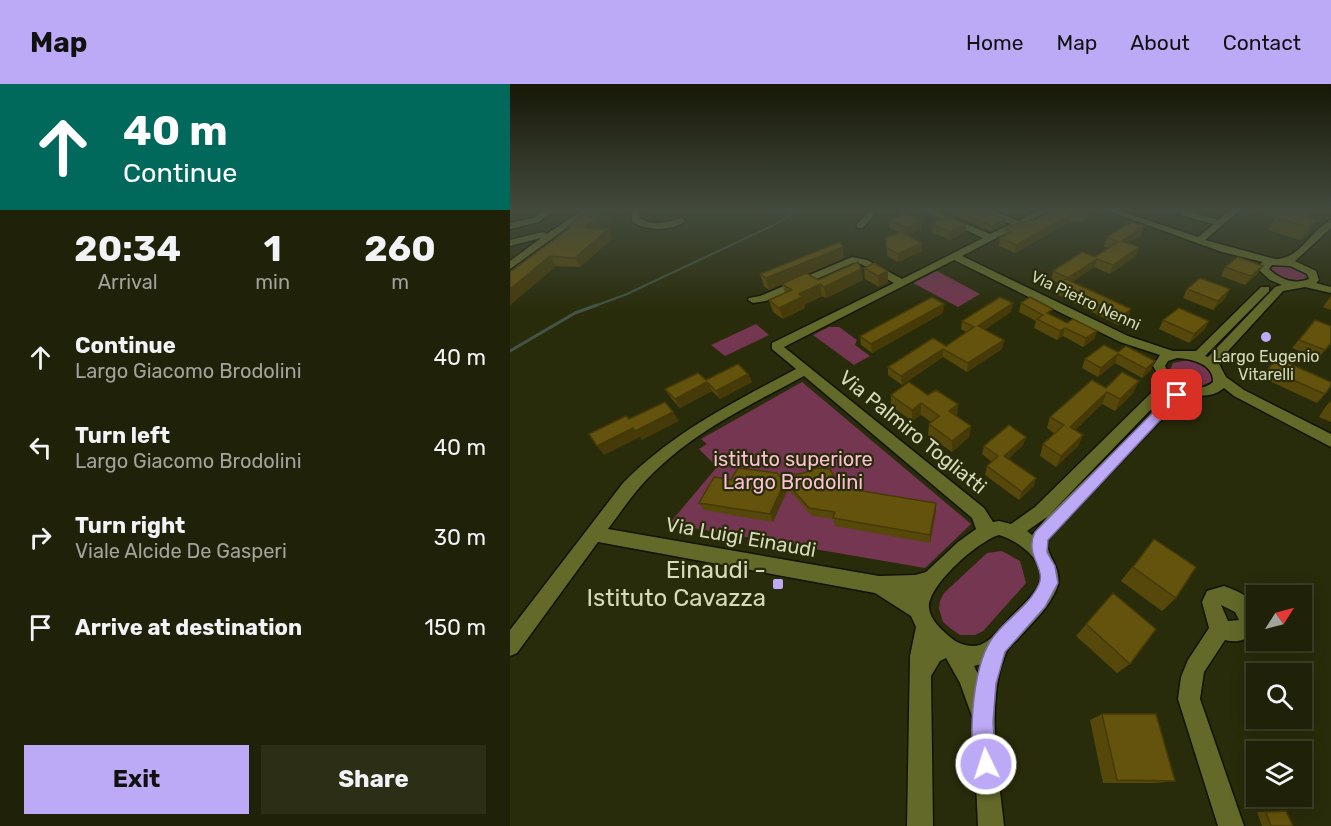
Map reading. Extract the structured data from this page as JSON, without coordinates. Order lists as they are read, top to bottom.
{
  "streets": {
    "street": ["Via Pietro Nenni", "Via Palmiro Togliatti", "Via Luigi Einaudi"]
  },
  "crossings": [
    ["Via Palmiro Togliatti", "Via Luigi Einaudi"]
  ],
  "parks": ["istituto superiore Largo Brodolini"],
  "places": {
    "other": ["Largo Eugenio Vitarelli"],
    "transit": ["Einaudi - Istituto Cavazza"]
  },
  "north": "top right",
  "page": {
    "header": "Map",
    "nav": [
      "Home",
      "Map",
      "About",
      "Contact"
    ],
    "turn": ["40 m", "Continue"],
    "eta": [
      "20:34",
      "Arrival",
      "1",
      "min",
      "260",
      "m"
    ],
    "list": [
      {
        "name": "Continue",
        "note": "Largo Giacomo Brodolini",
        "value": "40 m"
      },
      {
        "name": "Turn left",
        "note": "Largo Giacomo Brodolini",
        "value": "40 m"
      },
      {
        "name": "Turn right",
        "note": "Viale Alcide De Gasperi",
        "value": "30 m"
      },
      {
        "name": "Arrive at destination",
        "value": "150 m"
      }
    ],
    "buttons": ["Exit", "Share"]
  }
}
